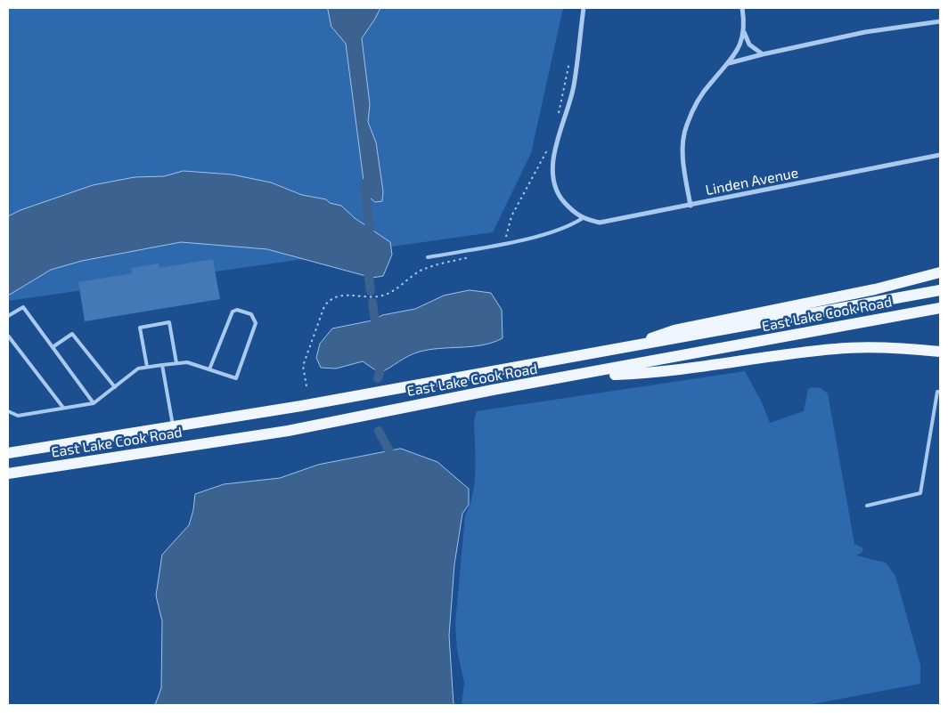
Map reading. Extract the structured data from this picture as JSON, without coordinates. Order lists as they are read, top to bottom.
{
  "streets": {
    "main road": ["East Lake Cook Road"],
    "street": ["Linden Avenue"]
  }
}
